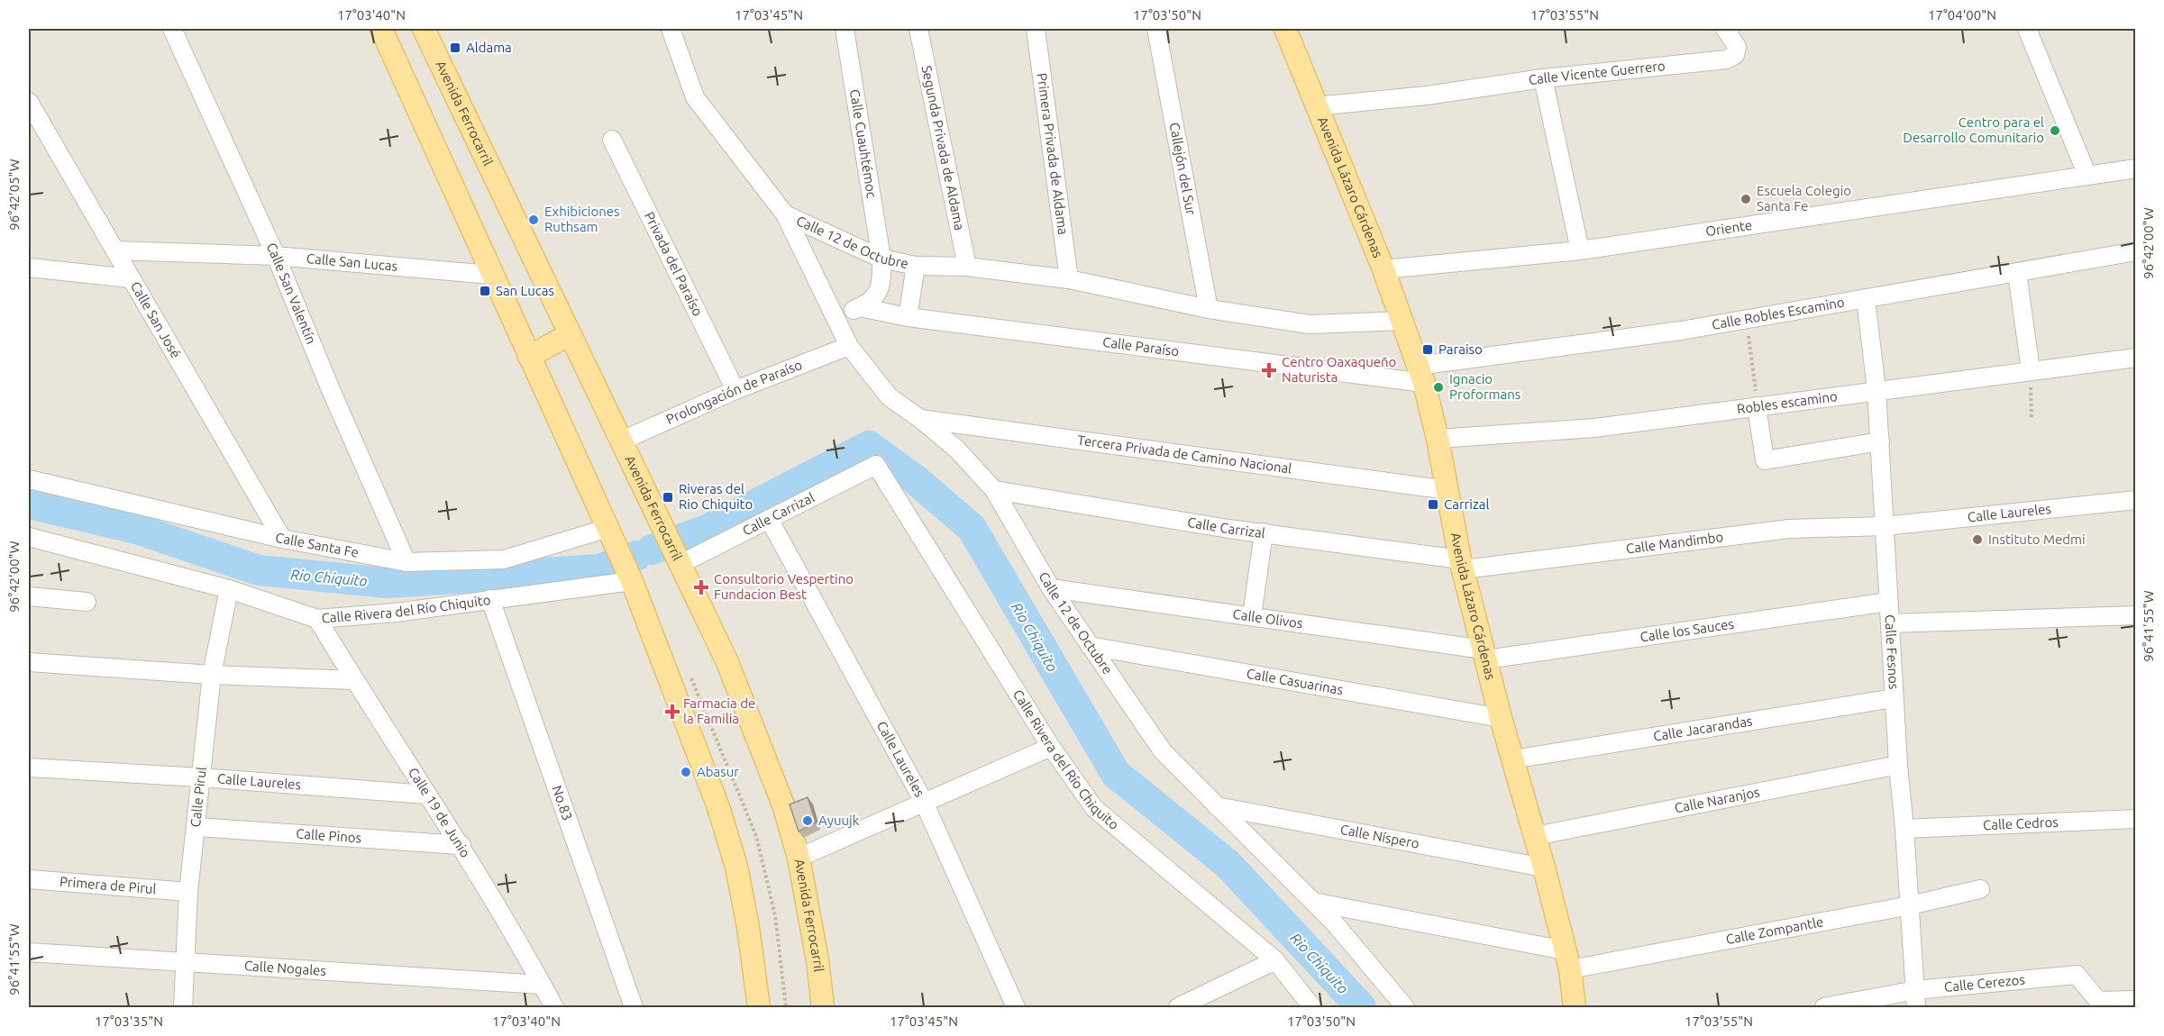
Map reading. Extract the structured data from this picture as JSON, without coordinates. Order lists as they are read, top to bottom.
{
  "streets": {
    "main road": ["Avenida Ferrocarril", "Avenida Lázaro Cárdenas"],
    "street": [
      "Calle Vicente Guerrero",
      "Calle Cuauhtémoc",
      "Segunda Privada de Aldama",
      "Primera Privada de Aldama",
      "Callejón del Sur",
      "Oriente",
      "Calle 12 de Octubre",
      "Calle San Lucas",
      "Privada del Paraíso",
      "Calle San Valentín",
      "Calle Robles Escamino",
      "Calle San José",
      "Calle Paraíso",
      "Prolongación de Paraíso",
      "Robles escamino",
      "Tercera Privada de Camino Nacional",
      "Calle Laureles",
      "Calle Carrizal",
      "Calle Mandimbo",
      "Calle Santa Fe",
      "Calle Rivera del Río Chiquito",
      "Calle Olivos",
      "Calle los Sauces",
      "Calle Fesnos",
      "Calle Casuarinas",
      "Calle Jacarandas",
      "Calle Pirul",
      "Calle Naranjos",
      "No.83",
      "Calle 19 de Junio",
      "Calle Cedros",
      "Calle Pinos",
      "Calle Níspero",
      "Primera de Pirul",
      "Calle Zompantle",
      "Calle Nogales",
      "Calle Cerezos"
    ]
  },
  "crossings": [
    ["Calle Vicente Guerrero", "Avenida Lázaro Cárdenas"],
    ["Avenida Ferrocarril", "Prolongación de Paraíso"],
    ["Avenida Ferrocarril", "Calle Carrizal"],
    ["Calle Cuauhtémoc", "Calle 12 de Octubre"],
    ["Calle Cuauhtémoc", "Calle Paraíso"],
    ["Segunda Privada de Aldama", "Calle 12 de Octubre"],
    ["Primera Privada de Aldama", "Calle 12 de Octubre"],
    ["Callejón del Sur", "Calle 12 de Octubre"],
    ["Avenida Lázaro Cárdenas", "Oriente"],
    ["Avenida Lázaro Cárdenas", "Calle 12 de Octubre"],
    ["Avenida Lázaro Cárdenas", "Calle Robles Escamino"],
    ["Avenida Lázaro Cárdenas", "Calle Paraíso"],
    ["Avenida Lázaro Cárdenas", "Robles escamino"],
    ["Avenida Lázaro Cárdenas", "Tercera Privada de Camino Nacional"],
    ["Avenida Lázaro Cárdenas", "Calle Carrizal"],
    ["Avenida Lázaro Cárdenas", "Calle Mandimbo"],
    ["Avenida Lázaro Cárdenas", "Calle Olivos"],
    ["Avenida Lázaro Cárdenas", "Calle los Sauces"],
    ["Avenida Lázaro Cárdenas", "Calle Casuarinas"],
    ["Avenida Lázaro Cárdenas", "Calle Jacarandas"],
    ["Avenida Lázaro Cárdenas", "Calle Naranjos"],
    ["Avenida Lázaro Cárdenas", "Calle Níspero"],
    ["Avenida Lázaro Cárdenas", "Calle Zompantle"],
    ["Calle 12 de Octubre", "Prolongación de Paraíso"],
    ["Calle 12 de Octubre", "Tercera Privada de Camino Nacional"],
    ["Calle 12 de Octubre", "Calle Carrizal"],
    ["Calle 12 de Octubre", "Calle Olivos"],
    ["Calle 12 de Octubre", "Calle Casuarinas"],
    ["Calle 12 de Octubre", "Calle Níspero"],
    ["Calle San Lucas", "Calle San Valentín"],
    ["Calle San Lucas", "Calle San José"],
    ["Privada del Paraíso", "Prolongación de Paraíso"],
    ["Calle San Valentín", "Calle Santa Fe"],
    ["Calle Robles Escamino", "Calle Paraíso"],
    ["Calle Robles Escamino", "Calle Fesnos"],
    ["Calle San José", "Calle Santa Fe"],
    ["Robles escamino", "Calle Fesnos"],
    ["Calle Laureles", "Calle Carrizal"],
    ["Calle Laureles", "Calle Mandimbo"],
    ["Calle Laureles", "Calle Fesnos"],
    ["Calle Laureles", "Calle Pirul"],
    ["Calle Laureles", "Calle 19 de Junio"],
    ["Calle Carrizal", "Calle Mandimbo"],
    ["Calle Carrizal", "Calle Rivera del Río Chiquito"],
    ["Calle Mandimbo", "Calle Fesnos"],
    ["Calle Rivera del Río Chiquito", "Calle Pirul"],
    ["Calle Rivera del Río Chiquito", "No.83"],
    ["Calle Rivera del Río Chiquito", "Calle 19 de Junio"],
    ["Calle Olivos", "Calle los Sauces"],
    ["Calle los Sauces", "Calle Fesnos"],
    ["Calle Fesnos", "Calle Jacarandas"],
    ["Calle Fesnos", "Calle Naranjos"],
    ["Calle Fesnos", "Calle Cedros"],
    ["Calle Fesnos", "Calle Zompantle"],
    ["Calle Fesnos", "Calle Cerezos"],
    ["Calle Pirul", "Calle Pinos"],
    ["Calle Pirul", "Primera de Pirul"],
    ["Calle Pirul", "Calle Nogales"],
    ["Calle 19 de Junio", "Calle Pinos"],
    ["Calle 19 de Junio", "Calle Nogales"]
  ],
  "water": ["Rio Chiquito"],
  "places": {
    "transit": [
      "Aldama",
      "San Lucas",
      "Paraiso",
      "Riveras del Rio Chiquito",
      "Carrizal"
    ],
    "other": [
      "Centro para el Desarrollo Comunitario",
      "Escuela Colegio Santa Fe",
      "Exhibiciones Ruthsam",
      "Ignacio Proformans",
      "Instituto Medmi",
      "Abasur",
      "Ayuujk"
    ],
    "health": ["Centro Oaxaqueño Naturista", "Consultorio Vespertino Fundacion Best", "Farmacia de la Familia"]
  },
  "coordinates": [
    "17°03'40\"N",
    "17°03'45\"N",
    "17°03'50\"N",
    "17°03'55\"N",
    "17°04'00\"N",
    "96°42'05\"W",
    "96°42'00\"W",
    "96°41'55\"W",
    "17°03'35\"N"
  ]
}
